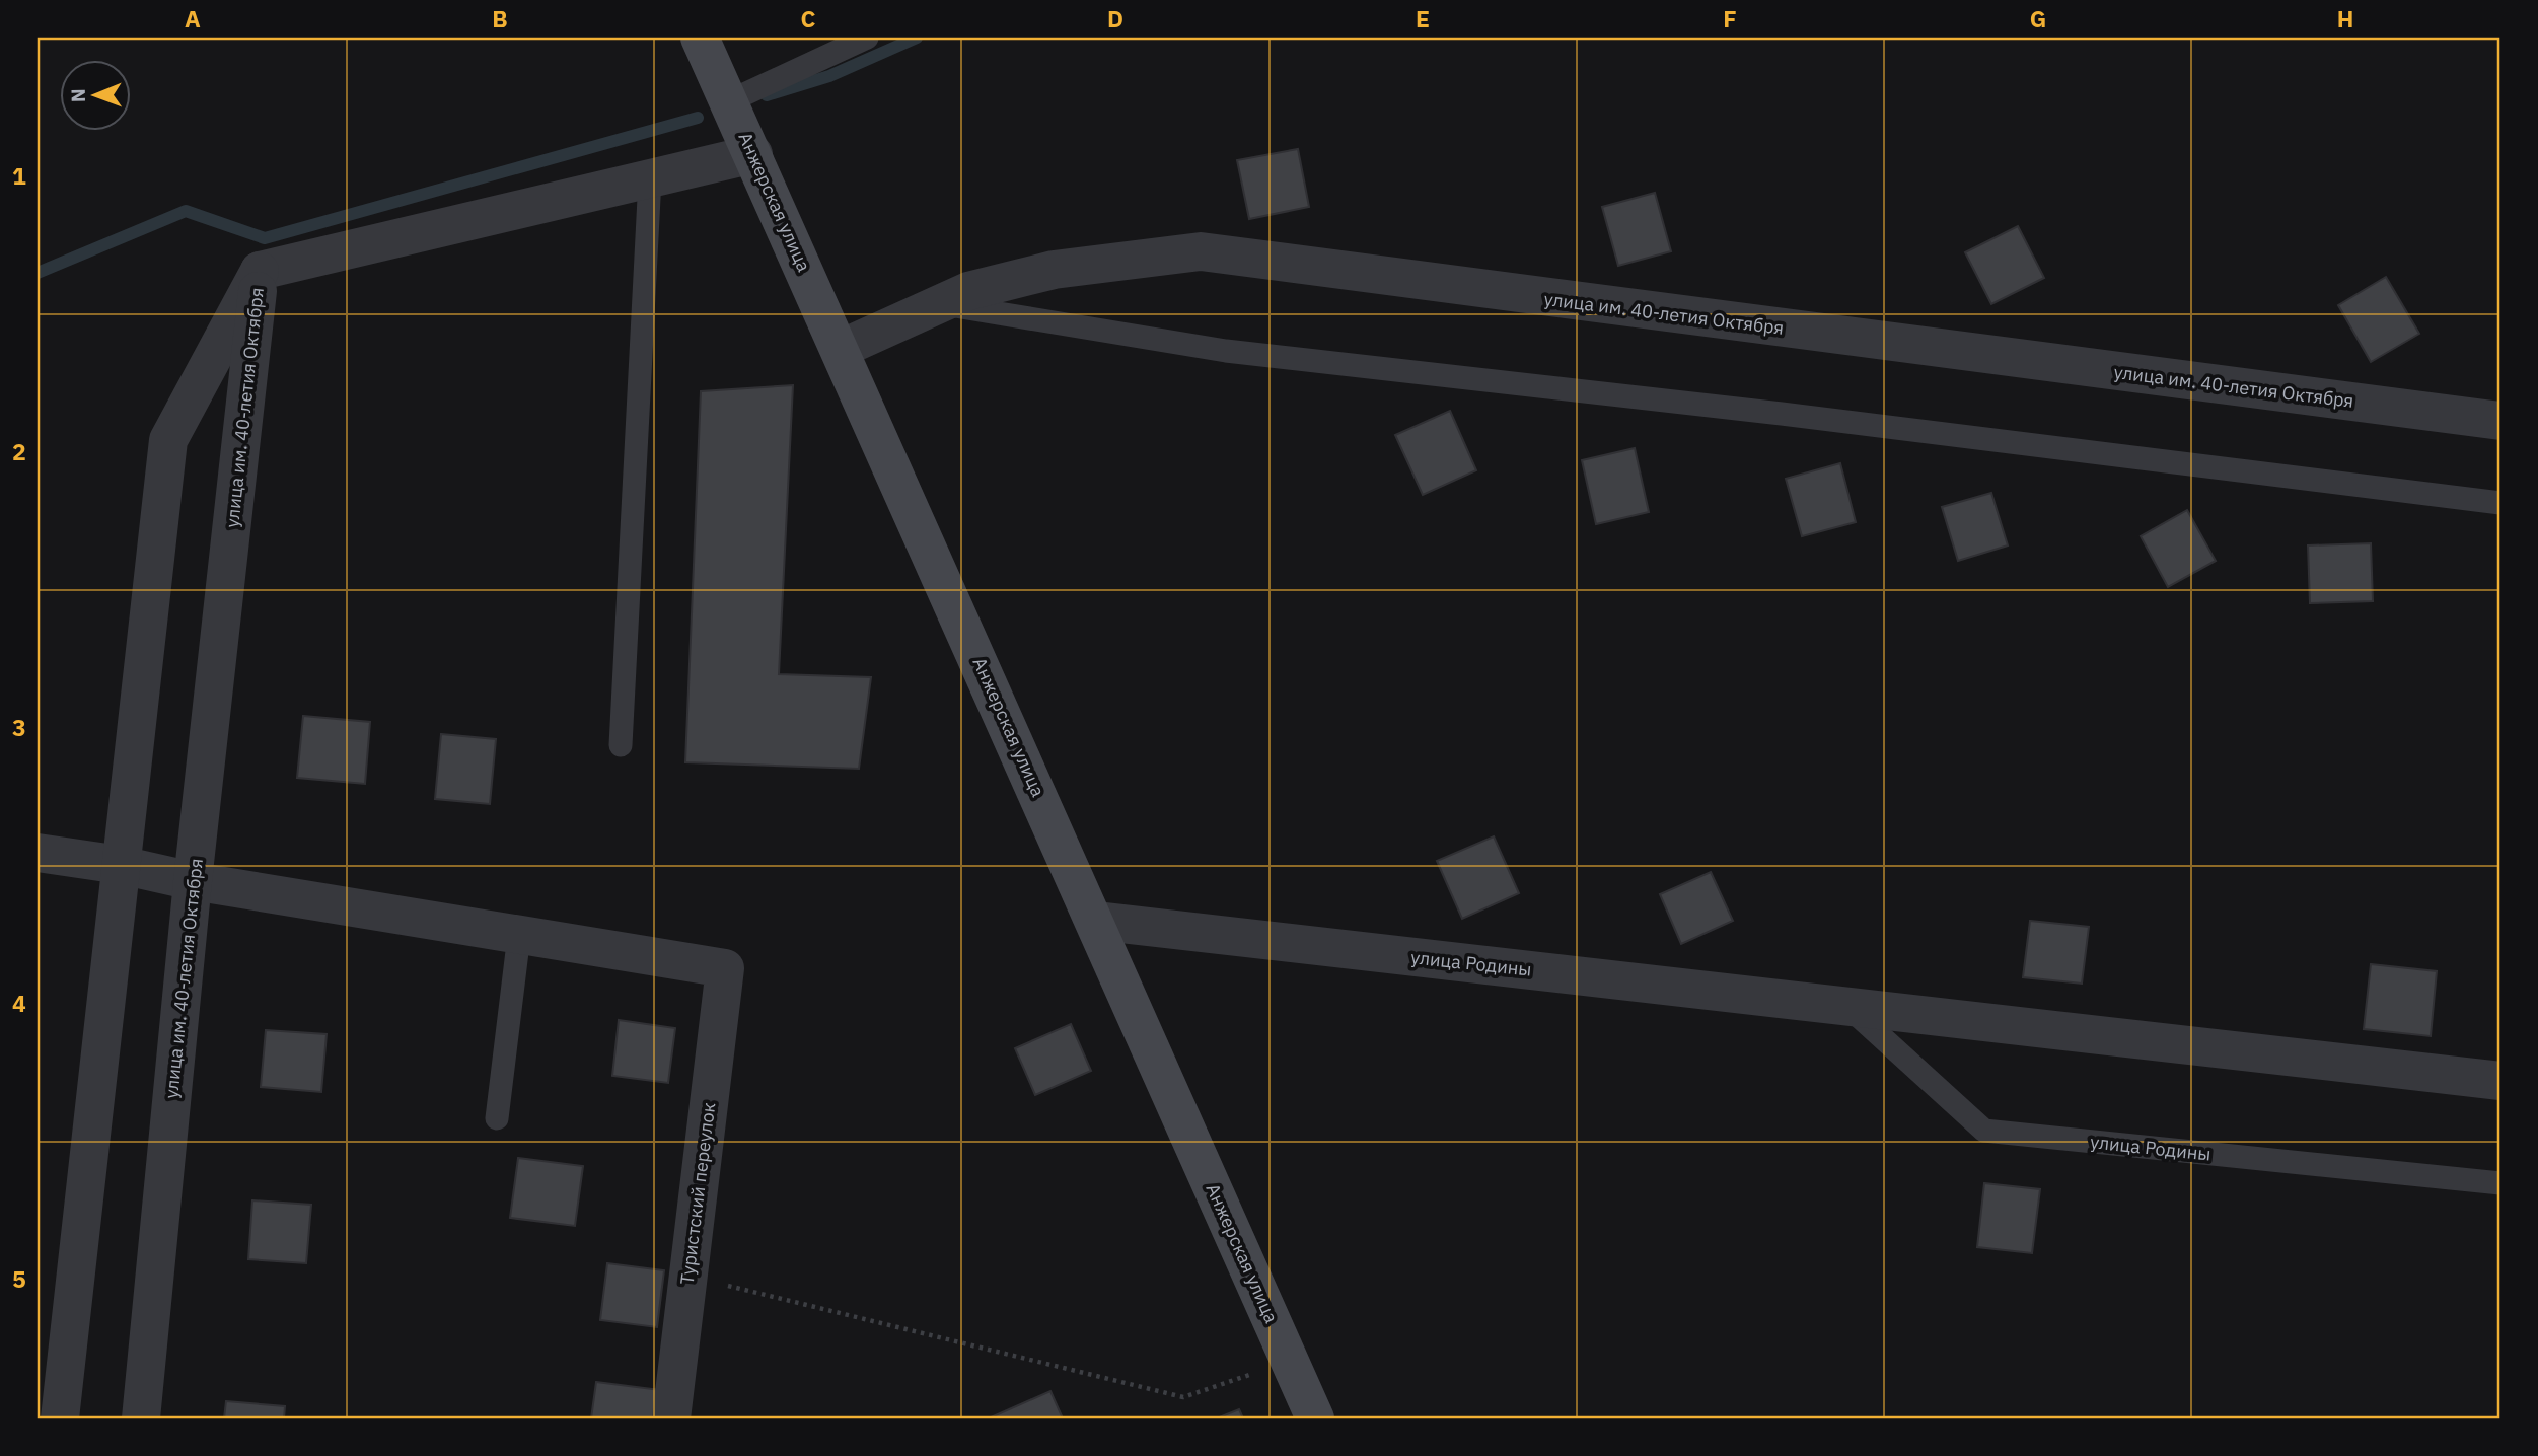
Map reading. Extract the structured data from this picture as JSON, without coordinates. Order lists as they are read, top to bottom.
{
  "streets": {
    "street": [
      "Анжерская улица",
      "улица им. 40-летия Октября",
      "улица Родины",
      "Туристский переулок"
    ]
  },
  "crossings": [
    ["Анжерская улица", "улица им. 40-летия Октября"],
    ["Анжерская улица", "улица Родины"]
  ],
  "north": "left",
  "grid": {
    "columns": [
      "A",
      "B",
      "C",
      "D",
      "E",
      "F",
      "G",
      "H"
    ],
    "rows": [
      "1",
      "2",
      "3",
      "4",
      "5"
    ]
  }
}
